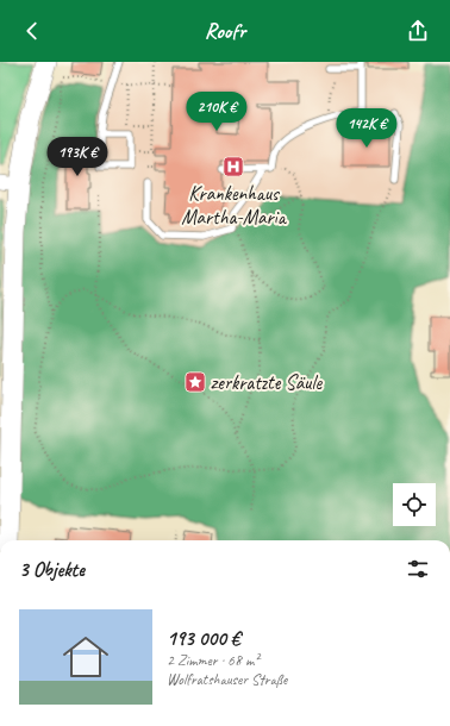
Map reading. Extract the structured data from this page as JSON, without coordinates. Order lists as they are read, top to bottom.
{
  "places": {
    "hospital": ["Krankenhaus Martha-Maria"],
    "place": ["zerkratzte Säule"]
  },
  "page": {
    "header": "Roofr",
    "price": ["210K €", "142K €", "193K €"],
    "heading": "3 Objekte",
    "list": [
      {
        "name": "193 000 €",
        "note": "2 Zimmer · 68 m² · Wolfratshauser Straße"
      }
    ]
  }
}
